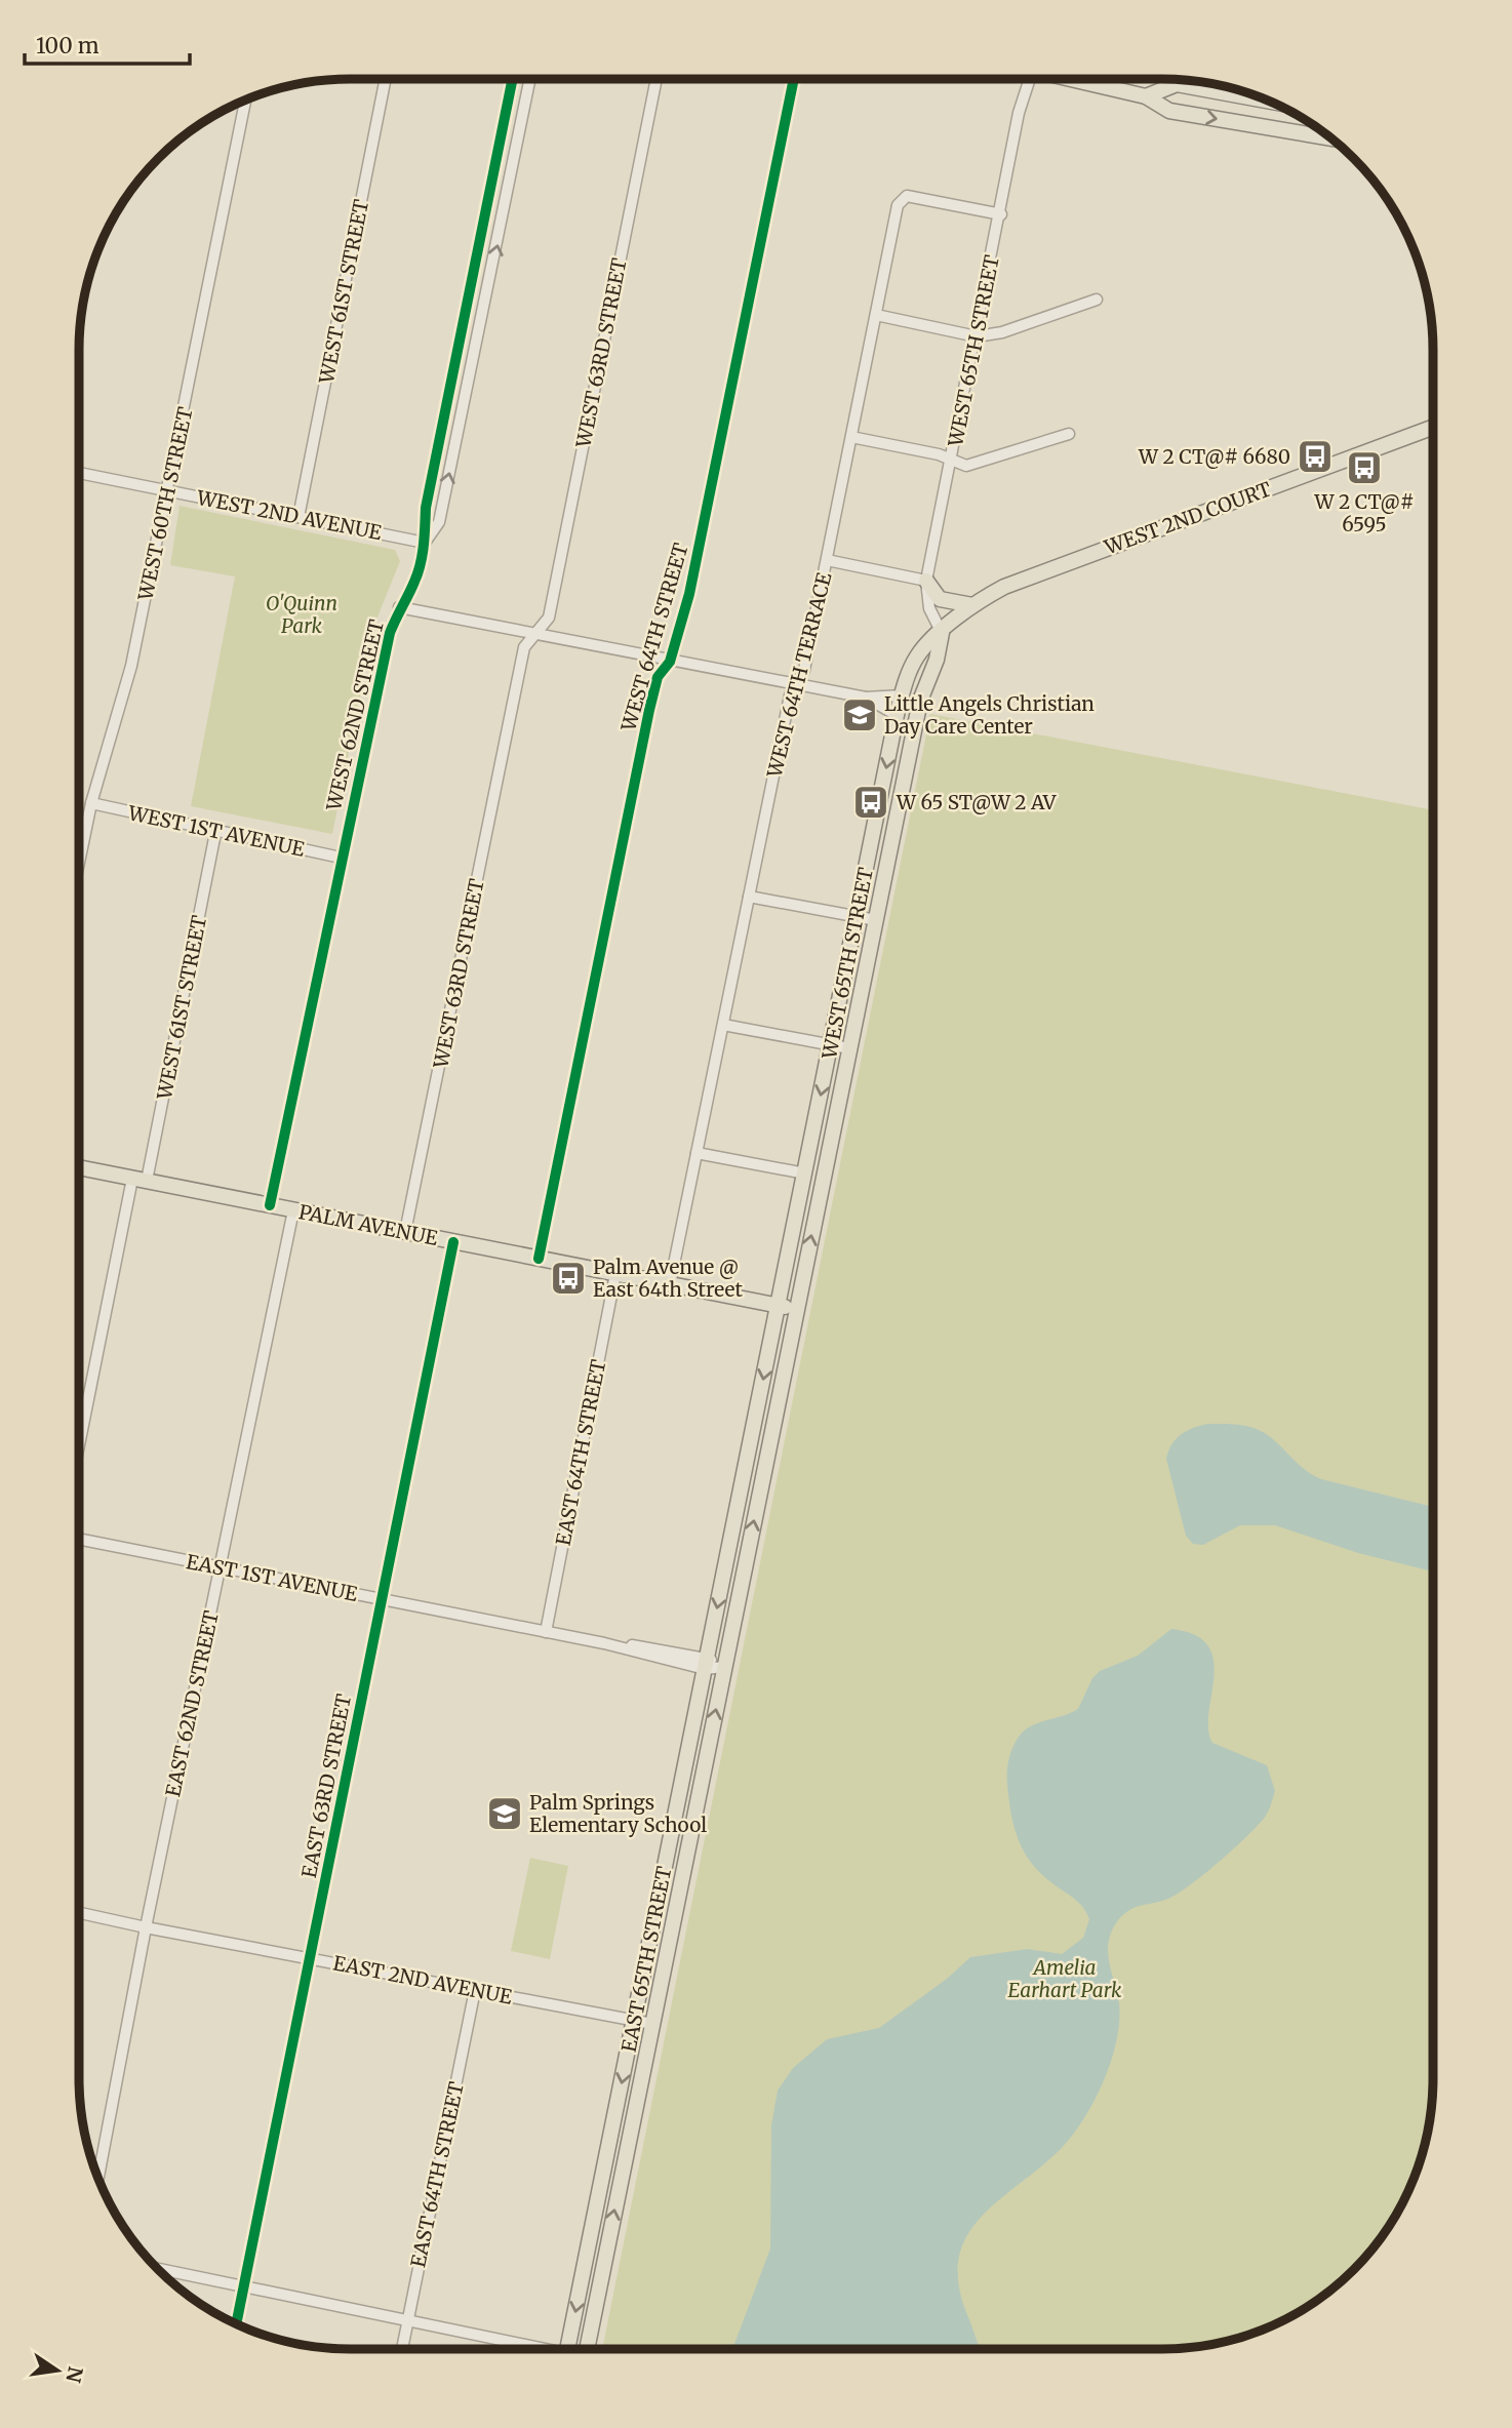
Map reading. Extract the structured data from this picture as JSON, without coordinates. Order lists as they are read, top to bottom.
{
  "streets": {
    "main road": [
      "WEST 65TH STREET",
      "WEST 2ND COURT",
      "PALM AVENUE",
      "EAST 65TH STREET"
    ],
    "street": [
      "WEST 61ST STREET",
      "WEST 63RD STREET",
      "WEST 60TH STREET",
      "WEST 2ND AVENUE",
      "WEST 64TH STREET",
      "WEST 64TH TERRACE",
      "WEST 62ND STREET",
      "WEST 1ST AVENUE",
      "EAST 64TH STREET",
      "EAST 1ST AVENUE",
      "EAST 62ND STREET",
      "EAST 63RD STREET",
      "EAST 2ND AVENUE"
    ]
  },
  "crossings": [
    ["WEST 61ST STREET", "WEST 2ND AVENUE"],
    ["WEST 61ST STREET", "WEST 1ST AVENUE"],
    ["WEST 61ST STREET", "PALM AVENUE"],
    ["WEST 65TH STREET", "WEST 2ND COURT"],
    ["WEST 65TH STREET", "WEST 64TH TERRACE"],
    ["WEST 65TH STREET", "PALM AVENUE"],
    ["WEST 65TH STREET", "EAST 65TH STREET"],
    ["WEST 63RD STREET", "PALM AVENUE"],
    ["WEST 60TH STREET", "WEST 2ND AVENUE"],
    ["WEST 60TH STREET", "WEST 1ST AVENUE"],
    ["WEST 2ND AVENUE", "WEST 62ND STREET"],
    ["WEST 64TH STREET", "PALM AVENUE"],
    ["WEST 64TH TERRACE", "PALM AVENUE"],
    ["WEST 62ND STREET", "WEST 1ST AVENUE"],
    ["WEST 62ND STREET", "PALM AVENUE"],
    ["PALM AVENUE", "EAST 64TH STREET"],
    ["PALM AVENUE", "EAST 62ND STREET"],
    ["PALM AVENUE", "EAST 63RD STREET"],
    ["PALM AVENUE", "EAST 65TH STREET"],
    ["EAST 64TH STREET", "EAST 1ST AVENUE"],
    ["EAST 64TH STREET", "EAST 2ND AVENUE"],
    ["EAST 1ST AVENUE", "EAST 62ND STREET"],
    ["EAST 1ST AVENUE", "EAST 63RD STREET"],
    ["EAST 1ST AVENUE", "EAST 65TH STREET"],
    ["EAST 62ND STREET", "EAST 2ND AVENUE"],
    ["EAST 63RD STREET", "EAST 2ND AVENUE"],
    ["EAST 65TH STREET", "EAST 2ND AVENUE"]
  ],
  "parks": ["O'Quinn Park", "Amelia Earhart Park"],
  "places": {
    "bus stop": [
      "W 2 CT@# 6680",
      "W 2 CT@# 6595",
      "W 65 ST@W 2 AV",
      "Palm Avenue @ East 64th Street"
    ],
    "school or university": ["Little Angels Christian Day Care Center", "Palm Springs Elementary School"]
  },
  "scale_bar": "100 m",
  "north": "right"
}
